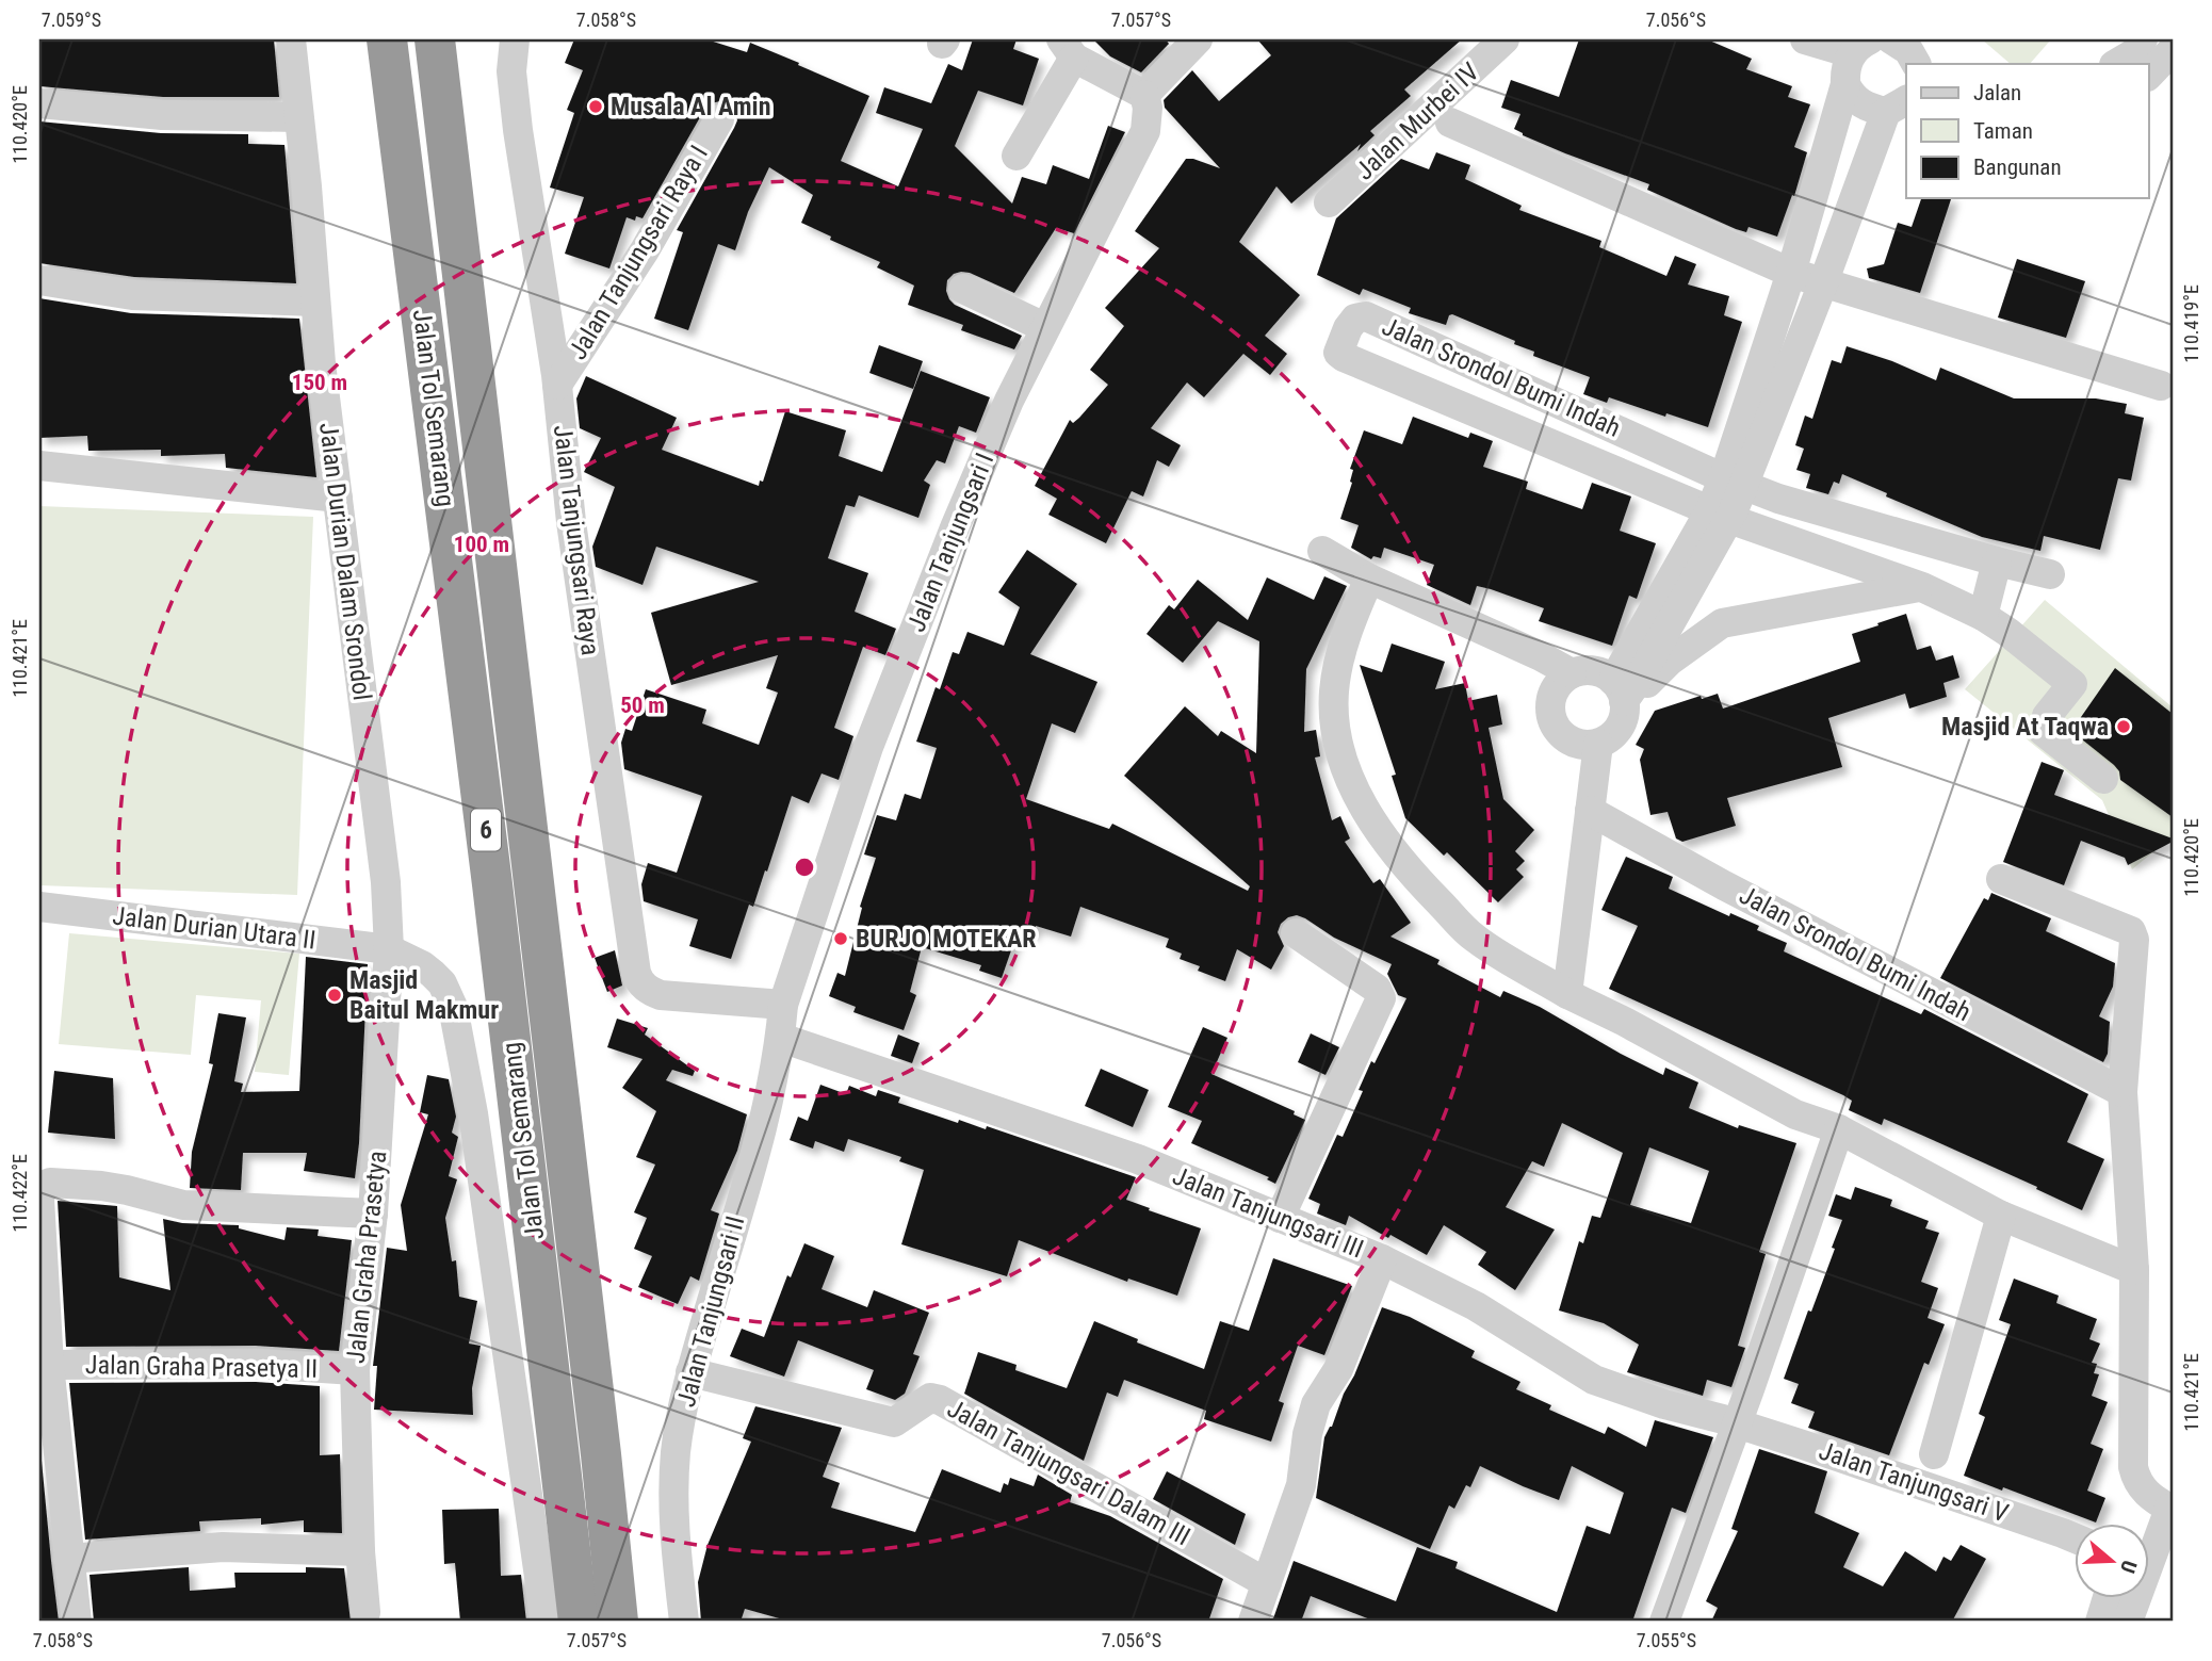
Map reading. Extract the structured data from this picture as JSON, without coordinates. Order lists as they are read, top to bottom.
{
  "streets": {
    "highway": ["Jalan Tol Semarang", "6"],
    "street": [
      "Jalan Murbei IV",
      "Jalan Tanjungsari Raya I",
      "Jalan Srondol Bumi Indah",
      "Jalan Tanjungsari Raya",
      "Jalan Tanjungsari I",
      "Jalan Durian Dalam Srondol",
      "Jalan Durian Utara II",
      "Jalan Tanjungsari III",
      "Jalan Graha Prasetya",
      "Jalan Tanjungsari II",
      "Jalan Graha Prasetya II",
      "Jalan Tanjungsari Dalam III",
      "Jalan Tanjungsari V"
    ]
  },
  "crossings": [
    ["Jalan Tanjungsari Raya I", "Jalan Tanjungsari Raya"],
    ["Jalan Tanjungsari Raya", "Jalan Tanjungsari I"],
    ["Jalan Tanjungsari Raya", "Jalan Tanjungsari II"],
    ["Jalan Tanjungsari I", "Jalan Tanjungsari II"],
    ["Jalan Durian Dalam Srondol", "Jalan Durian Utara II"],
    ["Jalan Durian Dalam Srondol", "Jalan Graha Prasetya"],
    ["Jalan Durian Utara II", "Jalan Graha Prasetya"],
    ["Jalan Tanjungsari III", "Jalan Tanjungsari II"],
    ["Jalan Tanjungsari III", "Jalan Tanjungsari V"],
    ["Jalan Graha Prasetya", "Jalan Graha Prasetya II"],
    ["Jalan Tanjungsari II", "Jalan Tanjungsari Dalam III"]
  ],
  "places": [
    "Musala Al Amin",
    "Masjid At Taqwa",
    "BURJO MOTEKAR",
    "Masjid Baitul Makmur"
  ],
  "legend": ["Jalan", "Taman", "Bangunan"],
  "north": "right",
  "coordinates": [
    "7.059°S",
    "7.058°S",
    "7.057°S",
    "7.056°S",
    "110.420°E",
    "110.419°E",
    "110.421°E",
    "110.422°E",
    "7.055°S"
  ],
  "rings": ["150 m", "100 m", "50 m"]
}
